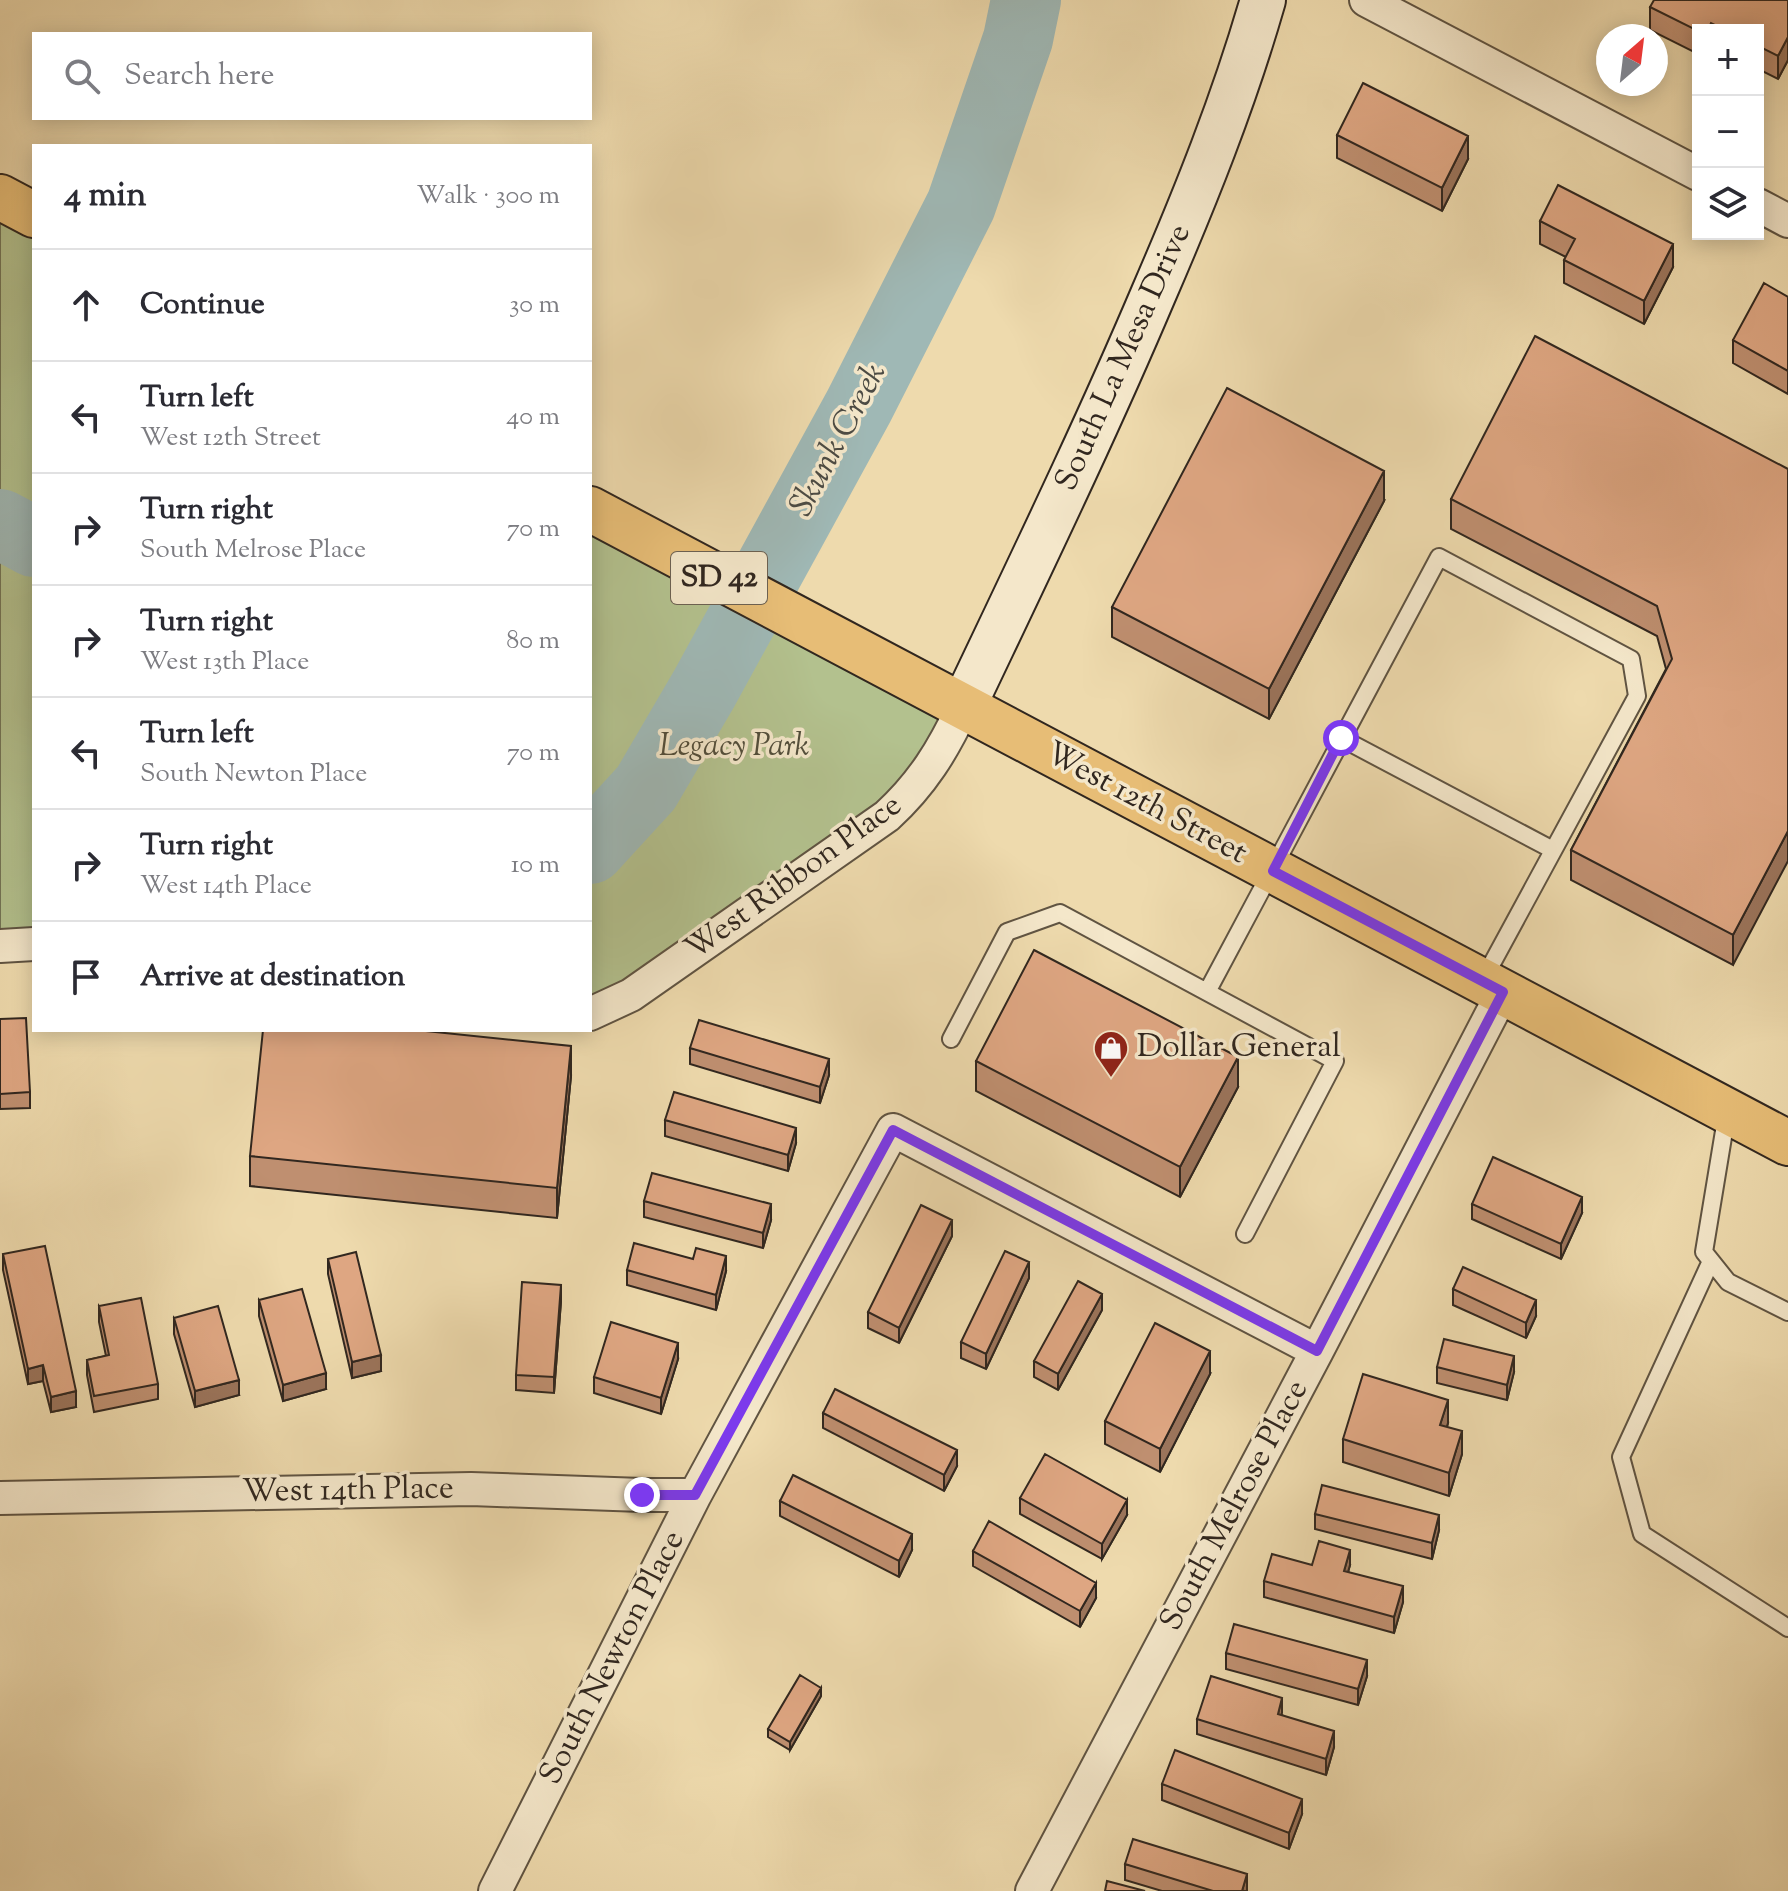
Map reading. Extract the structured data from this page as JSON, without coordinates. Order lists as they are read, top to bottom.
{
  "streets": {
    "main road": ["SD 42", "West 12th Street"],
    "street": [
      "South La Mesa Drive",
      "West Ribbon Place",
      "West 14th Place",
      "South Melrose Place",
      "South Newton Place"
    ]
  },
  "crossings": [
    ["South La Mesa Drive", "West 12th Street"],
    ["South La Mesa Drive", "West Ribbon Place"],
    ["West 12th Street", "West Ribbon Place"],
    ["West 12th Street", "South Melrose Place"],
    ["West 14th Place", "South Newton Place"],
    ["South Melrose Place", "South Newton Place"]
  ],
  "water": ["Skunk Creek"],
  "parks": ["Legacy Park"],
  "places": {
    "shop": ["Dollar General"]
  },
  "north": "top right",
  "page": {
    "map_buttons": ["+", "−"],
    "search": "Search here",
    "heading": ["4 min", "Walk · 300 m"],
    "list": [
      ["Continue", "30 m"],
      ["Turn left", "West 12th Street", "40 m"],
      ["Turn right", "South Melrose Place", "70 m"],
      ["Turn right", "West 13th Place", "80 m"],
      ["Turn left", "South Newton Place", "70 m"],
      ["Turn right", "West 14th Place", "10 m"],
      "Arrive at destination"
    ]
  }
}
